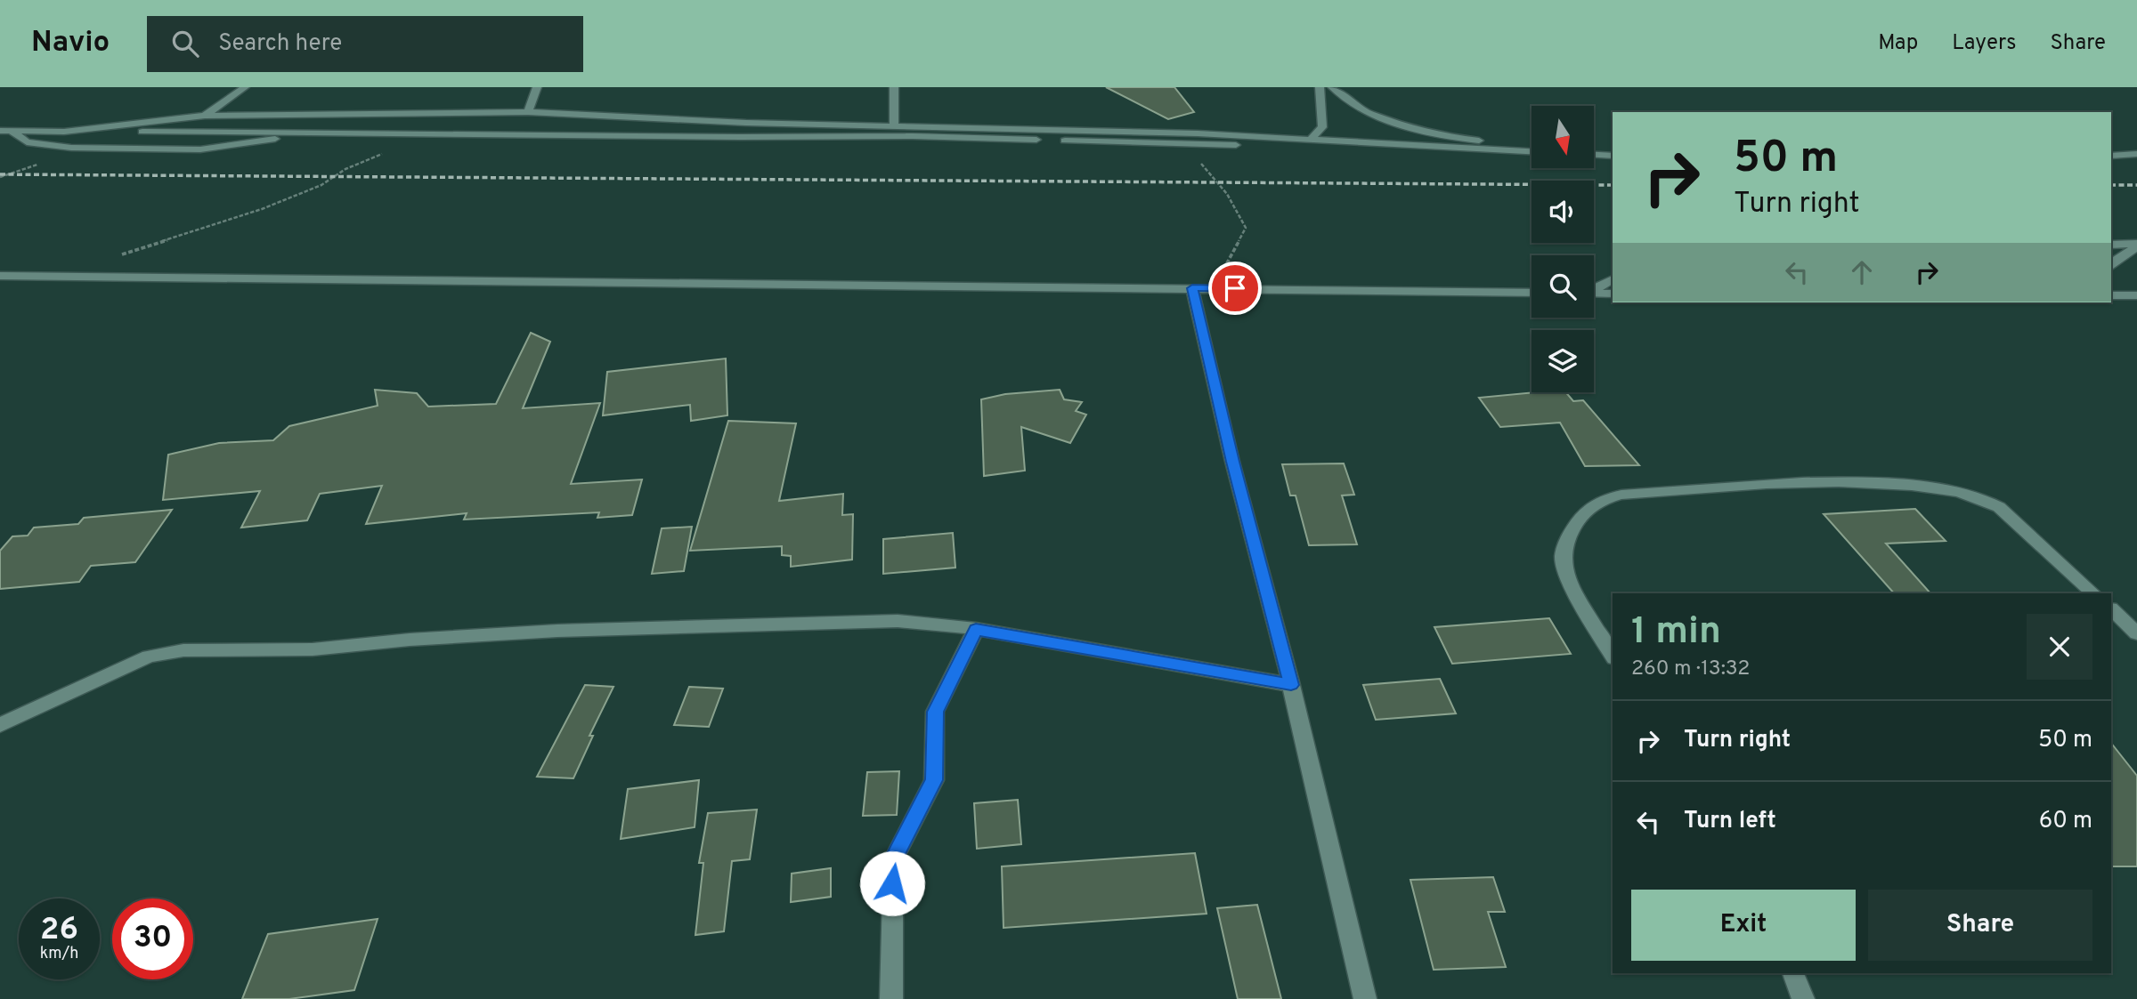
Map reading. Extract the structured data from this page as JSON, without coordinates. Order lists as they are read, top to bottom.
{
  "north": "bottom",
  "page": {
    "header": "Navio",
    "search": "Search here",
    "nav": ["Map", "Layers", "Share"],
    "turn": ["50 m", "Turn right"],
    "heading": ["1 min", "260 m · 13:32"],
    "list": [
      {
        "name": "Turn right",
        "value": "50 m"
      },
      {
        "name": "Turn left",
        "value": "60 m"
      }
    ],
    "buttons": ["Exit", "Share"],
    "speed": "26 km/h",
    "limit": "30"
  }
}
